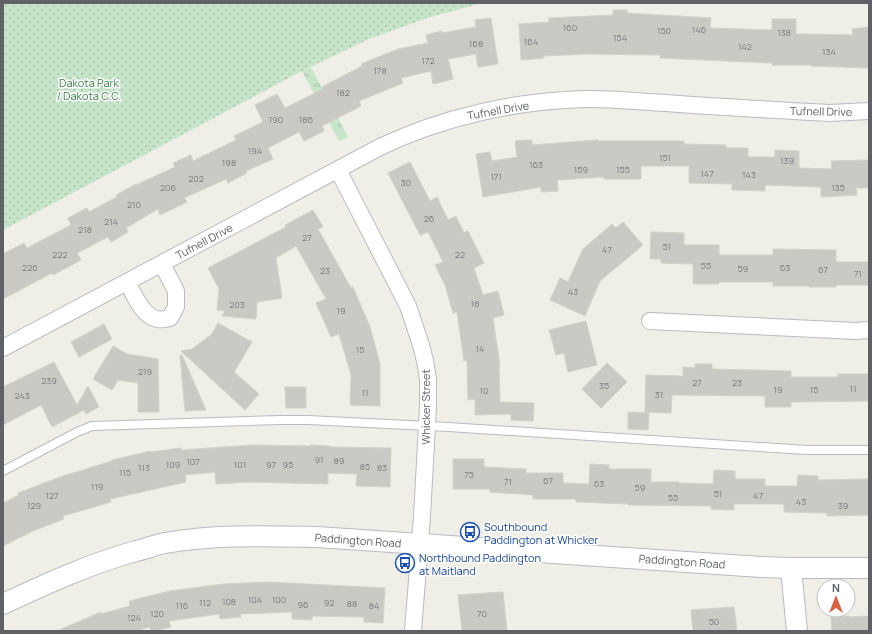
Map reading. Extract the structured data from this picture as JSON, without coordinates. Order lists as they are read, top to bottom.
{
  "streets": {
    "street": ["Tufnell Drive", "Whicker Street", "Paddington Road"]
  },
  "crossings": [
    ["Tufnell Drive", "Whicker Street"],
    ["Whicker Street", "Paddington Road"]
  ],
  "parks": ["Dakota Park / Dakota C.C."],
  "places": {
    "bus stop": ["Southbound Paddington at Whicker", "Northbound Paddington at Maitland"]
  },
  "house_numbers": [
    "160",
    "146",
    "150",
    "138",
    "154",
    "164",
    "168",
    "142",
    "134",
    "172",
    "178",
    "182",
    "190",
    "186",
    "194",
    "151",
    "139",
    "198",
    "163",
    "159",
    "155",
    "147",
    "143",
    "171",
    "202",
    "30",
    "206",
    "135",
    "210",
    "26",
    "214",
    "218",
    "27",
    "51",
    "47",
    "222",
    "22",
    "55",
    "226",
    "63",
    "59",
    "67",
    "23",
    "71",
    "43",
    "18",
    "203",
    "19",
    "14",
    "15",
    "219",
    "239",
    "27",
    "23",
    "35",
    "11",
    "19",
    "15",
    "10",
    "11",
    "31",
    "243",
    "91",
    "89",
    "107",
    "109",
    "101",
    "97",
    "95",
    "85",
    "113",
    "83",
    "115",
    "75",
    "67",
    "71",
    "63",
    "119",
    "59",
    "51",
    "127",
    "47",
    "55",
    "43",
    "129",
    "39",
    "104",
    "100",
    "108",
    "112",
    "92",
    "88",
    "96",
    "116",
    "84",
    "120",
    "70",
    "124",
    "50"
  ],
  "north": "top"
}
